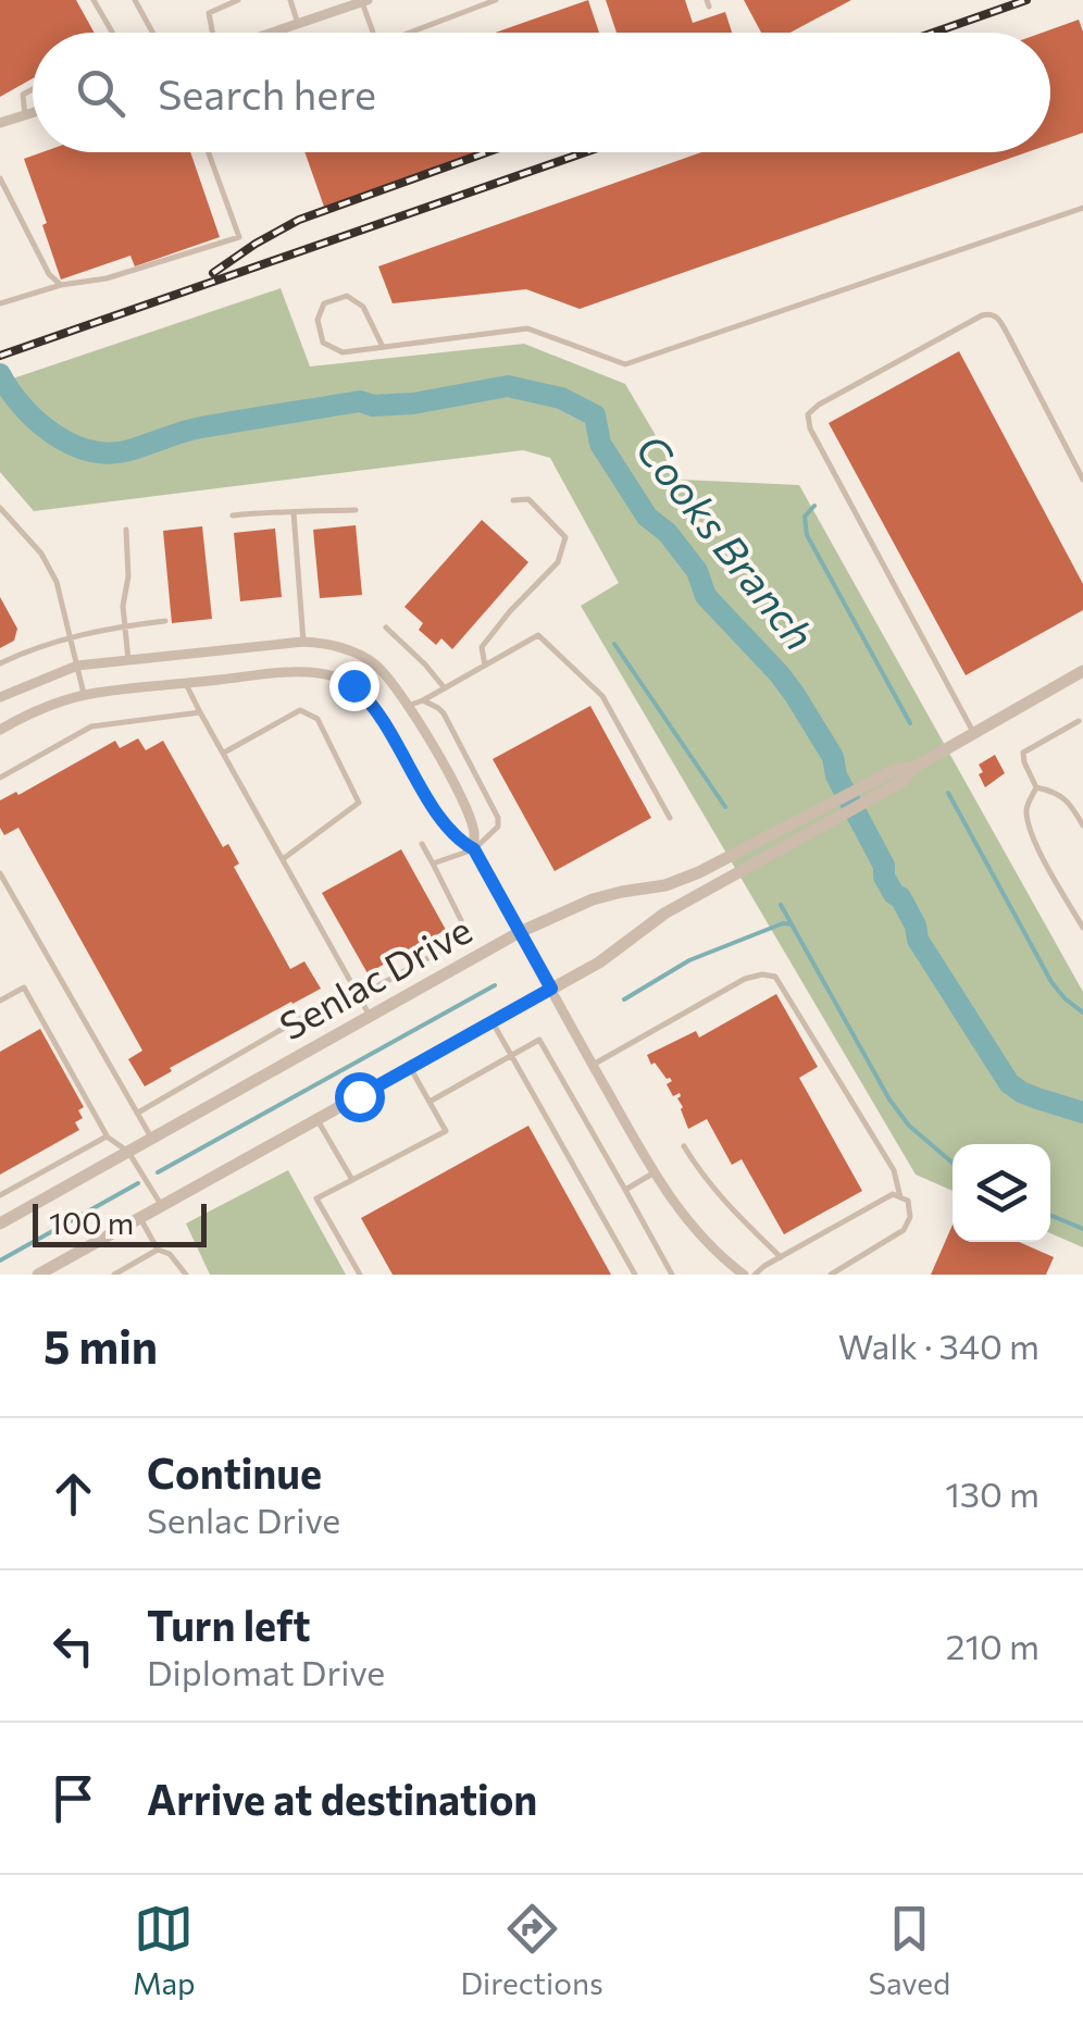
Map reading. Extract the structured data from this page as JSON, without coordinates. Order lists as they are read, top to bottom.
{
  "streets": {
    "street": ["Senlac Drive"]
  },
  "water": ["Cooks Branch"],
  "scale_bar": "100 m",
  "page": {
    "search": "Search here",
    "scale": "100 m",
    "heading": ["5 min", "Walk · 340 m"],
    "list": [
      ["Continue", "Senlac Drive", "130 m"],
      ["Turn left", "Diplomat Drive", "210 m"],
      "Arrive at destination"
    ],
    "nav": ["Map", "Directions", "Saved"]
  }
}
